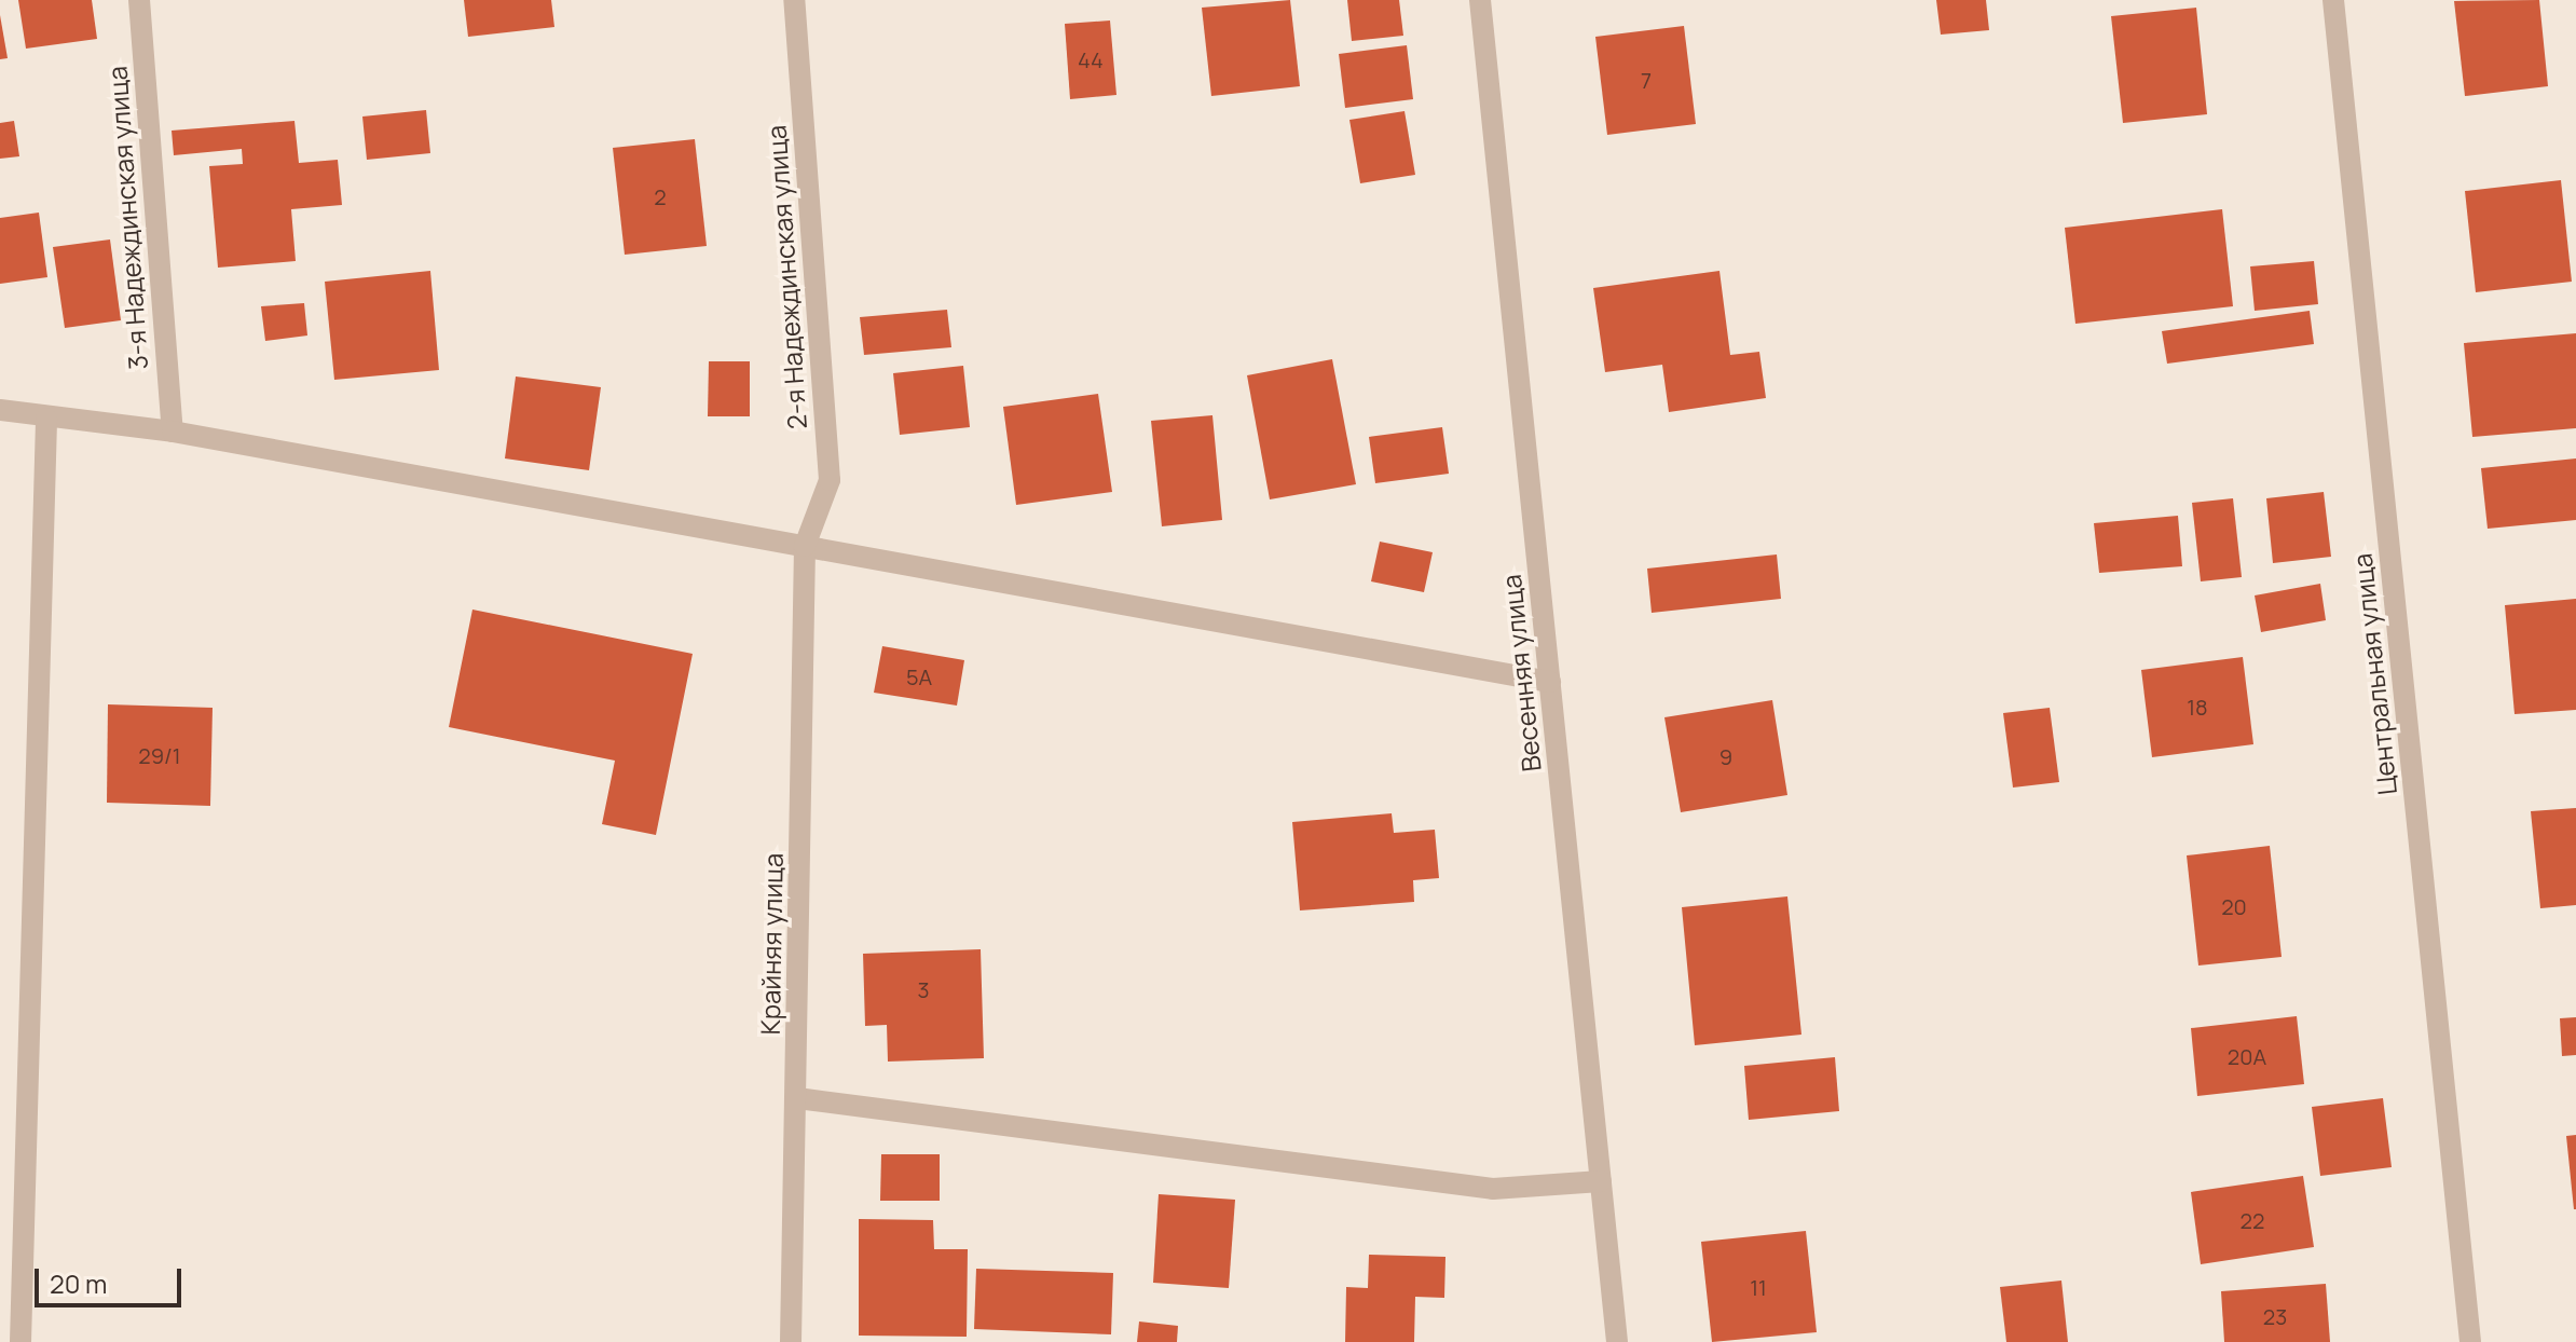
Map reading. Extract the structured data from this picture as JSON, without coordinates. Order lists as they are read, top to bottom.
{
  "streets": {
    "street": [
      "3-я Надеждинская улица",
      "2-я Надеждинская улица",
      "Весенняя улица",
      "Центральная улица",
      "Крайняя улица"
    ]
  },
  "crossings": [
    ["2-я Надеждинская улица", "Крайняя улица"]
  ],
  "house_numbers": [
    "44",
    "7",
    "2",
    "5А",
    "18",
    "29/1",
    "9",
    "20",
    "3",
    "20А",
    "22",
    "11",
    "23"
  ],
  "scale_bar": "20 m"
}
